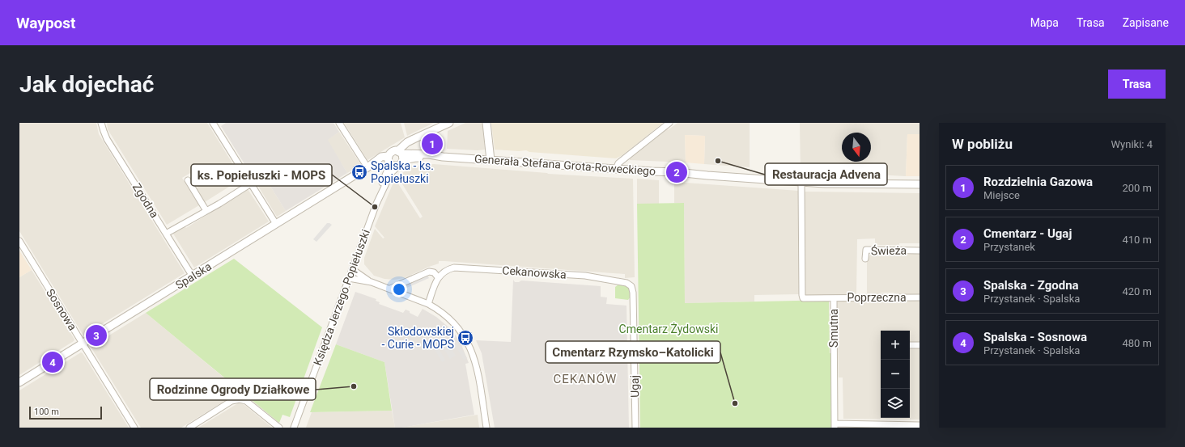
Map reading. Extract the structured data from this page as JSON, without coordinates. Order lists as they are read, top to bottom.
{
  "streets": {
    "street": [
      "Generała Stefana Grota-Roweckiego",
      "Zgodna",
      "Świeża",
      "Cekanowska",
      "Spalska",
      "Księdza Jerzego Popiełuszki",
      "Poprzeczna",
      "Sosnowa",
      "Smutna",
      "Ugaj"
    ]
  },
  "crossings": [
    ["Generała Stefana Grota-Roweckiego", "Spalska"],
    ["Generała Stefana Grota-Roweckiego", "Księdza Jerzego Popiełuszki"],
    ["Generała Stefana Grota-Roweckiego", "Smutna"],
    ["Zgodna", "Spalska"],
    ["Cekanowska", "Ugaj"],
    ["Spalska", "Księdza Jerzego Popiełuszki"],
    ["Spalska", "Sosnowa"],
    ["Poprzeczna", "Smutna"]
  ],
  "districts": ["CEKANÓW"],
  "parks": ["Cmentarz Żydowski"],
  "places": {
    "other": [
      "Restauracja Advena",
      "ks. Popiełuszki - MOPS",
      "Rodzinne Ogrody Działkowe",
      "Cmentarz Rzymsko–Katolicki"
    ],
    "bus stop": ["Spalska - ks. Popiełuszki", "Skłodowskiej - Curie - MOPS"]
  },
  "scale_bar": "100 m",
  "north": "bottom",
  "page": {
    "header": "Waypost",
    "nav": ["Mapa", "Trasa", "Zapisane"],
    "buttons": "Trasa",
    "title": "Jak dojechać",
    "heading": ["W pobliżu", "Wyniki: 4"],
    "pins": [
      "1",
      "2",
      "3",
      "4"
    ],
    "list": [
      {
        "mark": "1",
        "name": "Rozdzielnia Gazowa",
        "note": "Miejsce",
        "value": "200 m"
      },
      {
        "mark": "2",
        "name": "Cmentarz - Ugaj",
        "note": "Przystanek",
        "value": "410 m"
      },
      {
        "mark": "3",
        "name": "Spalska - Zgodna",
        "note": "Przystanek · Spalska",
        "value": "420 m"
      },
      {
        "mark": "4",
        "name": "Spalska - Sosnowa",
        "note": "Przystanek · Spalska",
        "value": "480 m"
      }
    ],
    "map_buttons": ["+", "−"],
    "scale": "100 m"
  }
}
